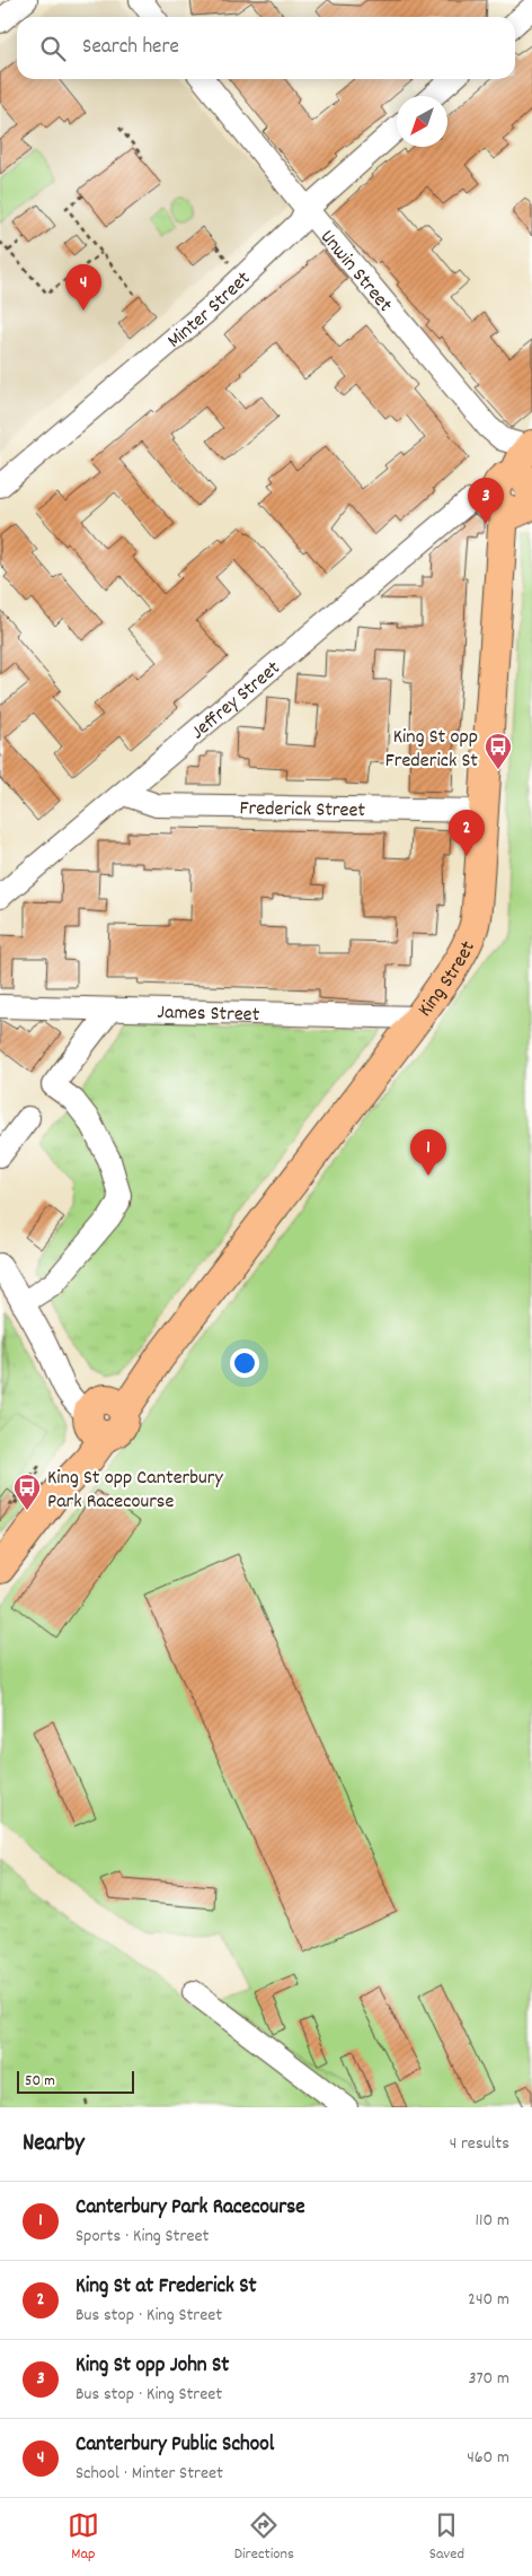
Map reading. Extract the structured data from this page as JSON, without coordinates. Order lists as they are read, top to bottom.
{
  "streets": {
    "main road": ["King Street"],
    "street": [
      "Unwin Street",
      "Minter Street",
      "Jeffrey Street",
      "Frederick Street",
      "James Street"
    ]
  },
  "crossings": [
    ["Unwin Street", "Minter Street"],
    ["Jeffrey Street", "Frederick Street"],
    ["Frederick Street", "King Street"],
    ["King Street", "James Street"]
  ],
  "places": {
    "bus stop": ["King St opp Frederick St", "King St opp Canterbury Park Racecourse"]
  },
  "scale_bar": "50 m",
  "north": "bottom left",
  "page": {
    "search": "Search here",
    "pins": [
      "4",
      "3",
      "2",
      "1"
    ],
    "scale": "50 m",
    "heading": ["Nearby", "4 results"],
    "list": [
      {
        "mark": "1",
        "name": "Canterbury Park Racecourse",
        "note": "Sports · King Street",
        "value": "110 m"
      },
      {
        "mark": "2",
        "name": "King St at Frederick St",
        "note": "Bus stop · King Street",
        "value": "240 m"
      },
      {
        "mark": "3",
        "name": "King St opp John St",
        "note": "Bus stop · King Street",
        "value": "370 m"
      },
      {
        "mark": "4",
        "name": "Canterbury Public School",
        "note": "School · Minter Street",
        "value": "460 m"
      }
    ],
    "nav": ["Map", "Directions", "Saved"]
  }
}
